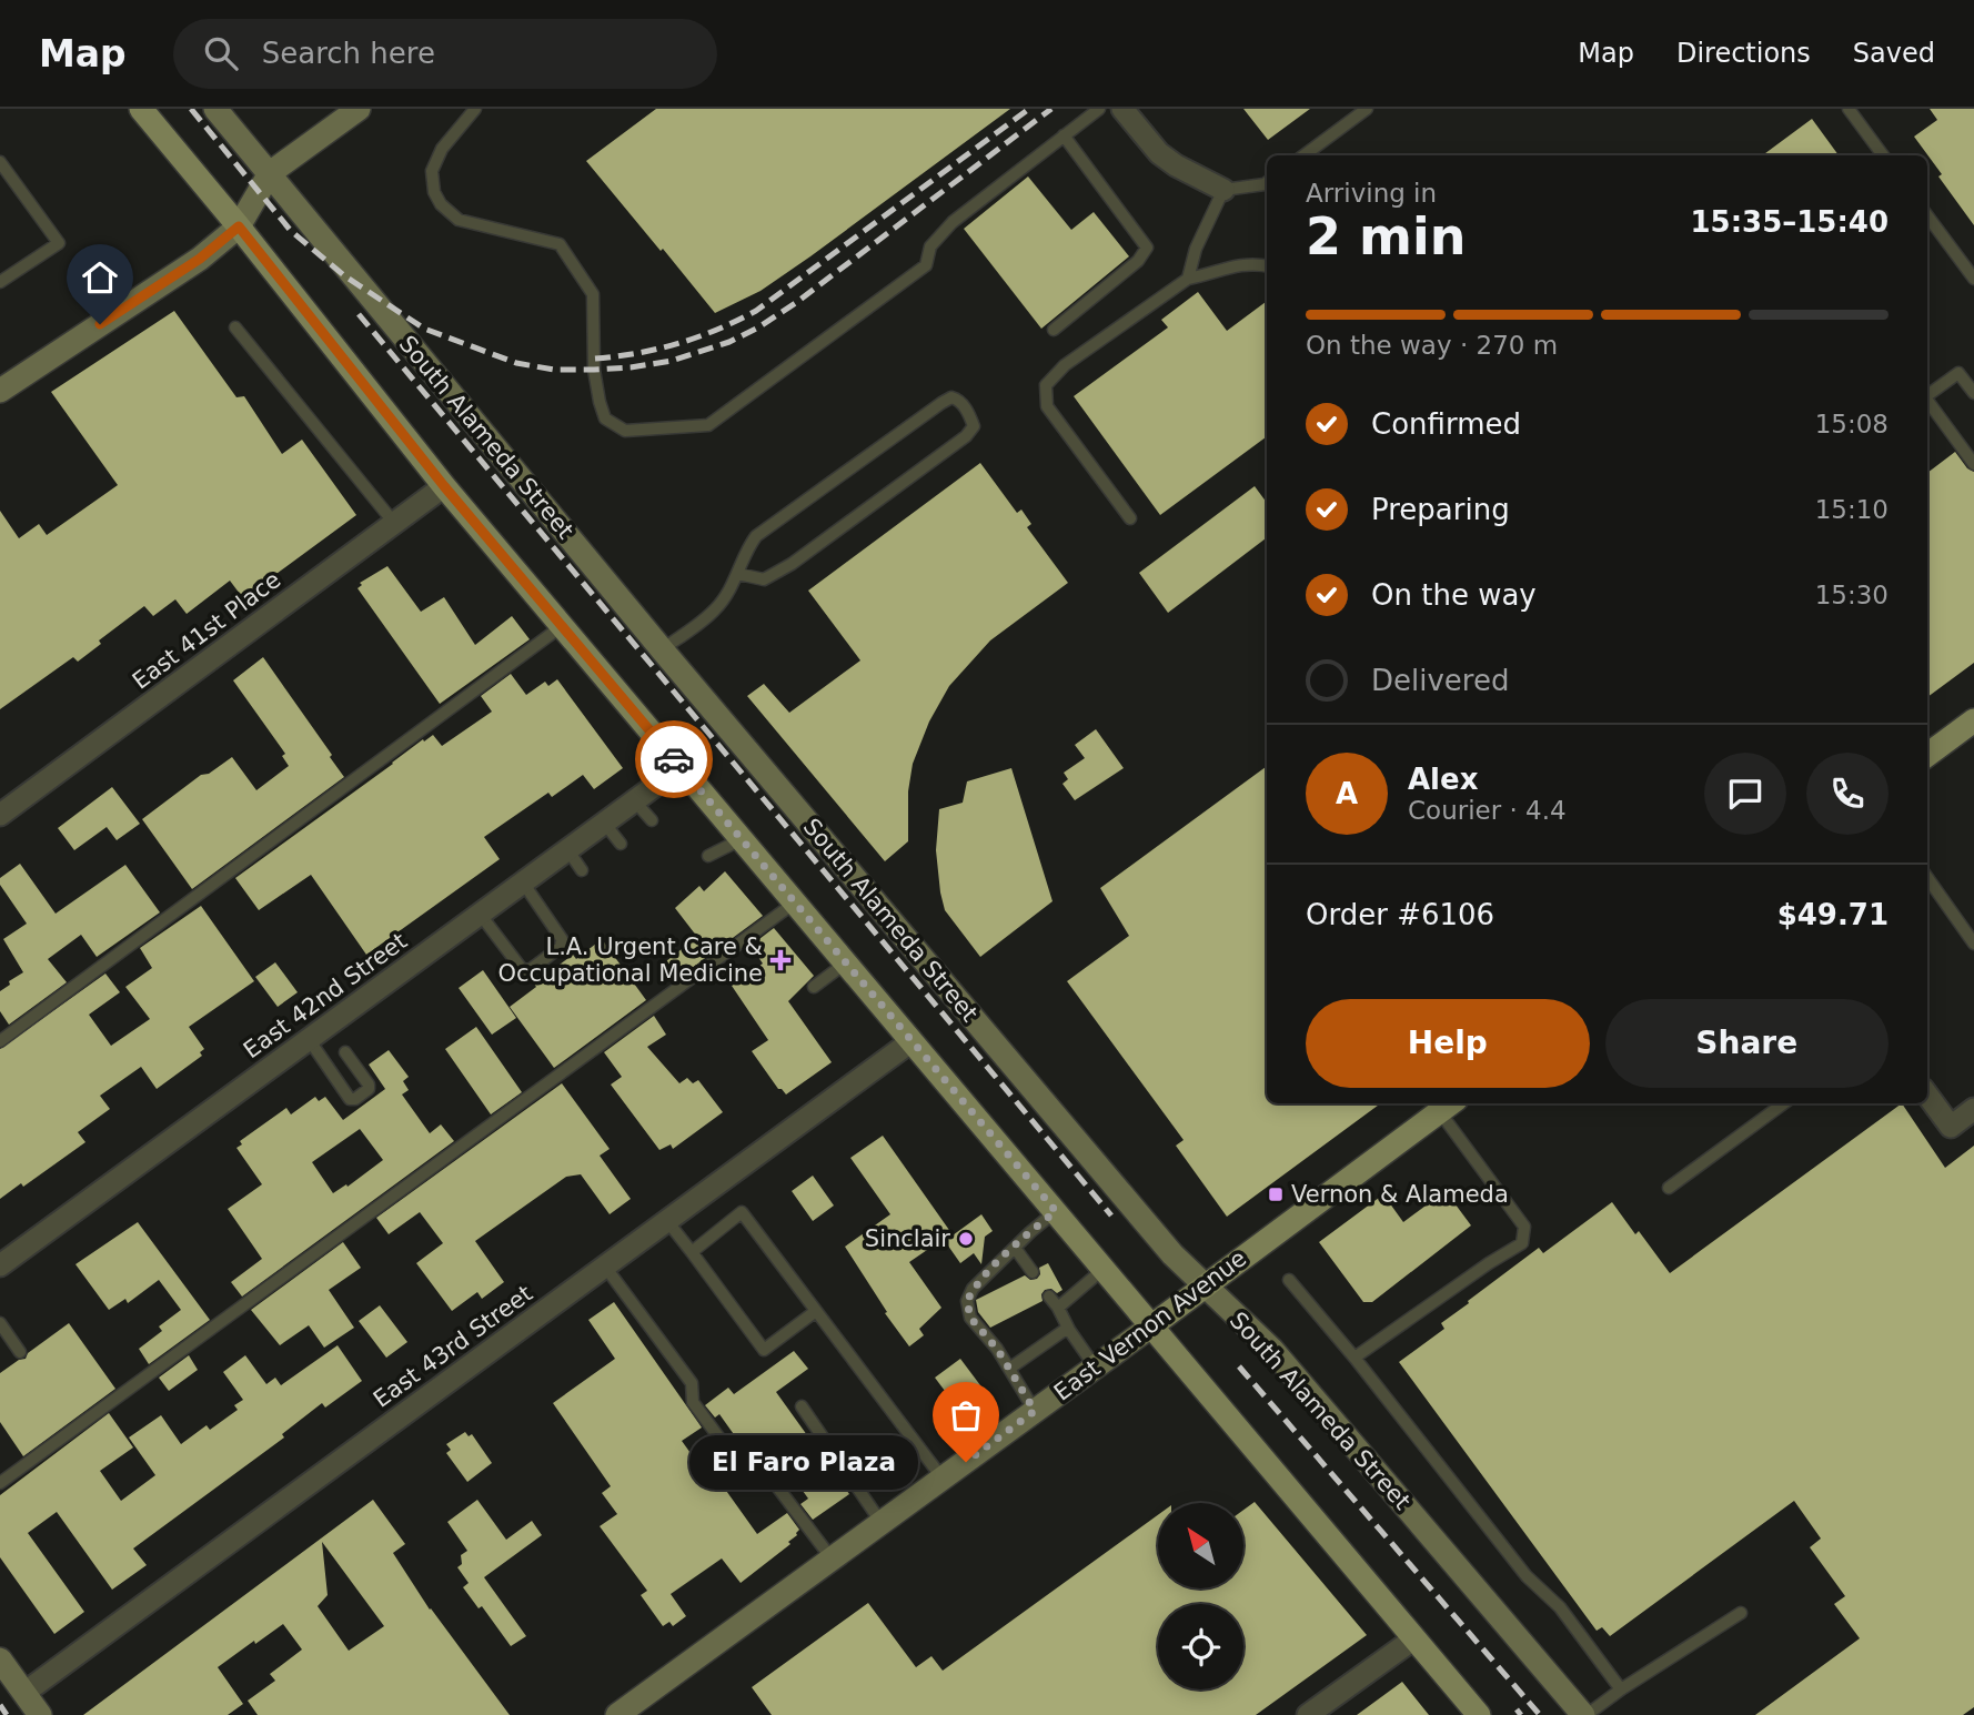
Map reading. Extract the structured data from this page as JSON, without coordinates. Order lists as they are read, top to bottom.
{
  "streets": {
    "main road": ["East Vernon Avenue"],
    "street": [
      "South Alameda Street",
      "East 41st Place",
      "East 42nd Street",
      "East 43rd Street"
    ]
  },
  "crossings": [
    ["South Alameda Street", "East Vernon Avenue"]
  ],
  "places": {
    "health": ["L.A. Urgent Care & Occupational Medicine"],
    "transit": ["Vernon & Alameda"],
    "other": ["Sinclair", "El Faro Plaza"]
  },
  "north": "top left",
  "page": {
    "header": "Map",
    "search": "Search here",
    "nav": ["Map", "Directions", "Saved"],
    "heading": ["2 min", "Arriving in", "15:35–15:40"],
    "panel": [
      "Alex",
      "Courier · 4.4",
      "Order #6106",
      "$49.71"
    ],
    "bar": "On the way · 270 m",
    "list": [
      ["Confirmed", "15:08"],
      ["Preparing", "15:10"],
      ["On the way", "15:30"],
      "Delivered"
    ],
    "round": "A",
    "buttons": ["Help", "Share"],
    "bubble": "El Faro Plaza"
  }
}
